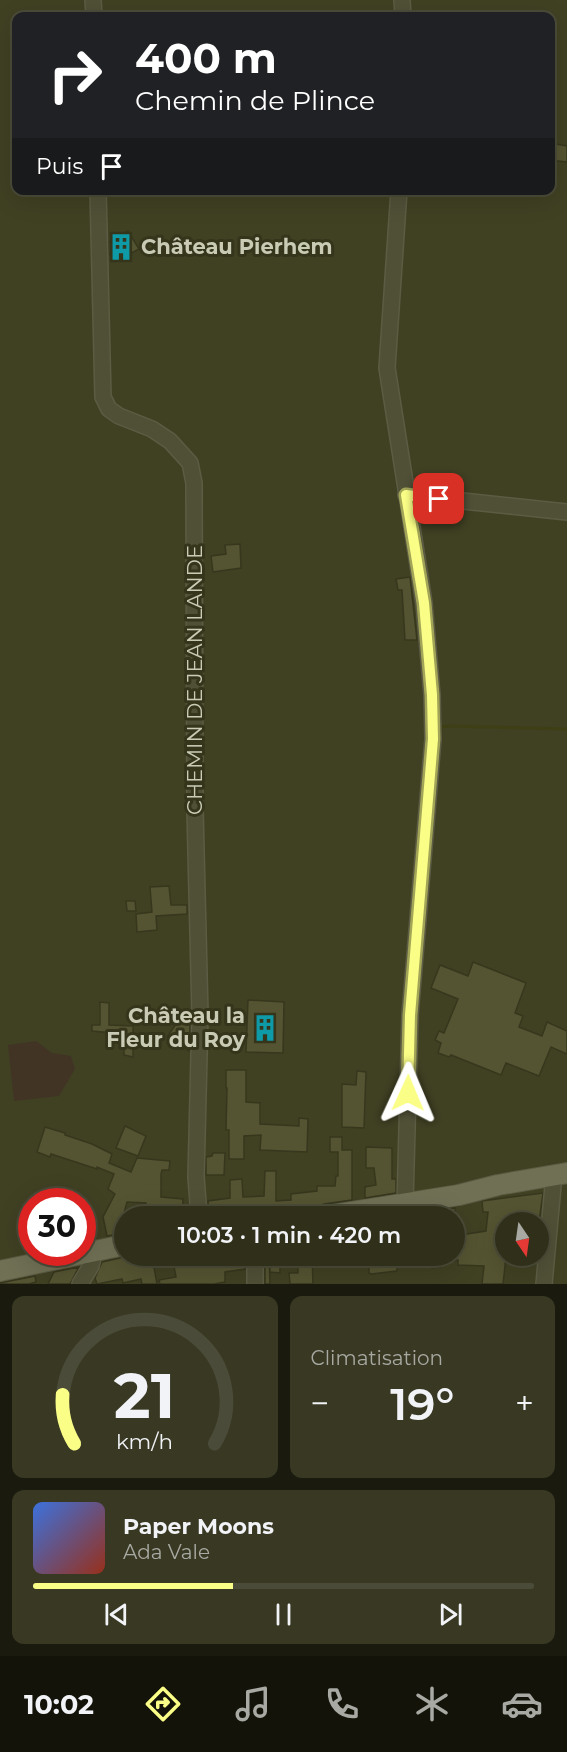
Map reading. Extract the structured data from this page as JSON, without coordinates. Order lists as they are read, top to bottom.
{
  "streets": {
    "street": ["CHEMIN DE JEAN LANDE"]
  },
  "places": {
    "building": ["Château Pierhem", "Château la Fleur du Roy"]
  },
  "north": "bottom",
  "page": {
    "turn": ["400 m", "Chemin de Plince"],
    "then": "Puis",
    "limit": "30",
    "trip": "10:03 · 1 min · 420 m",
    "tile": "Climatisation",
    "heat": ["−", "19°", "+"],
    "song": ["Paper Moons", "Ada Vale"],
    "tabs": "10:02",
    "gauge": ["21", "km/h"]
  }
}
